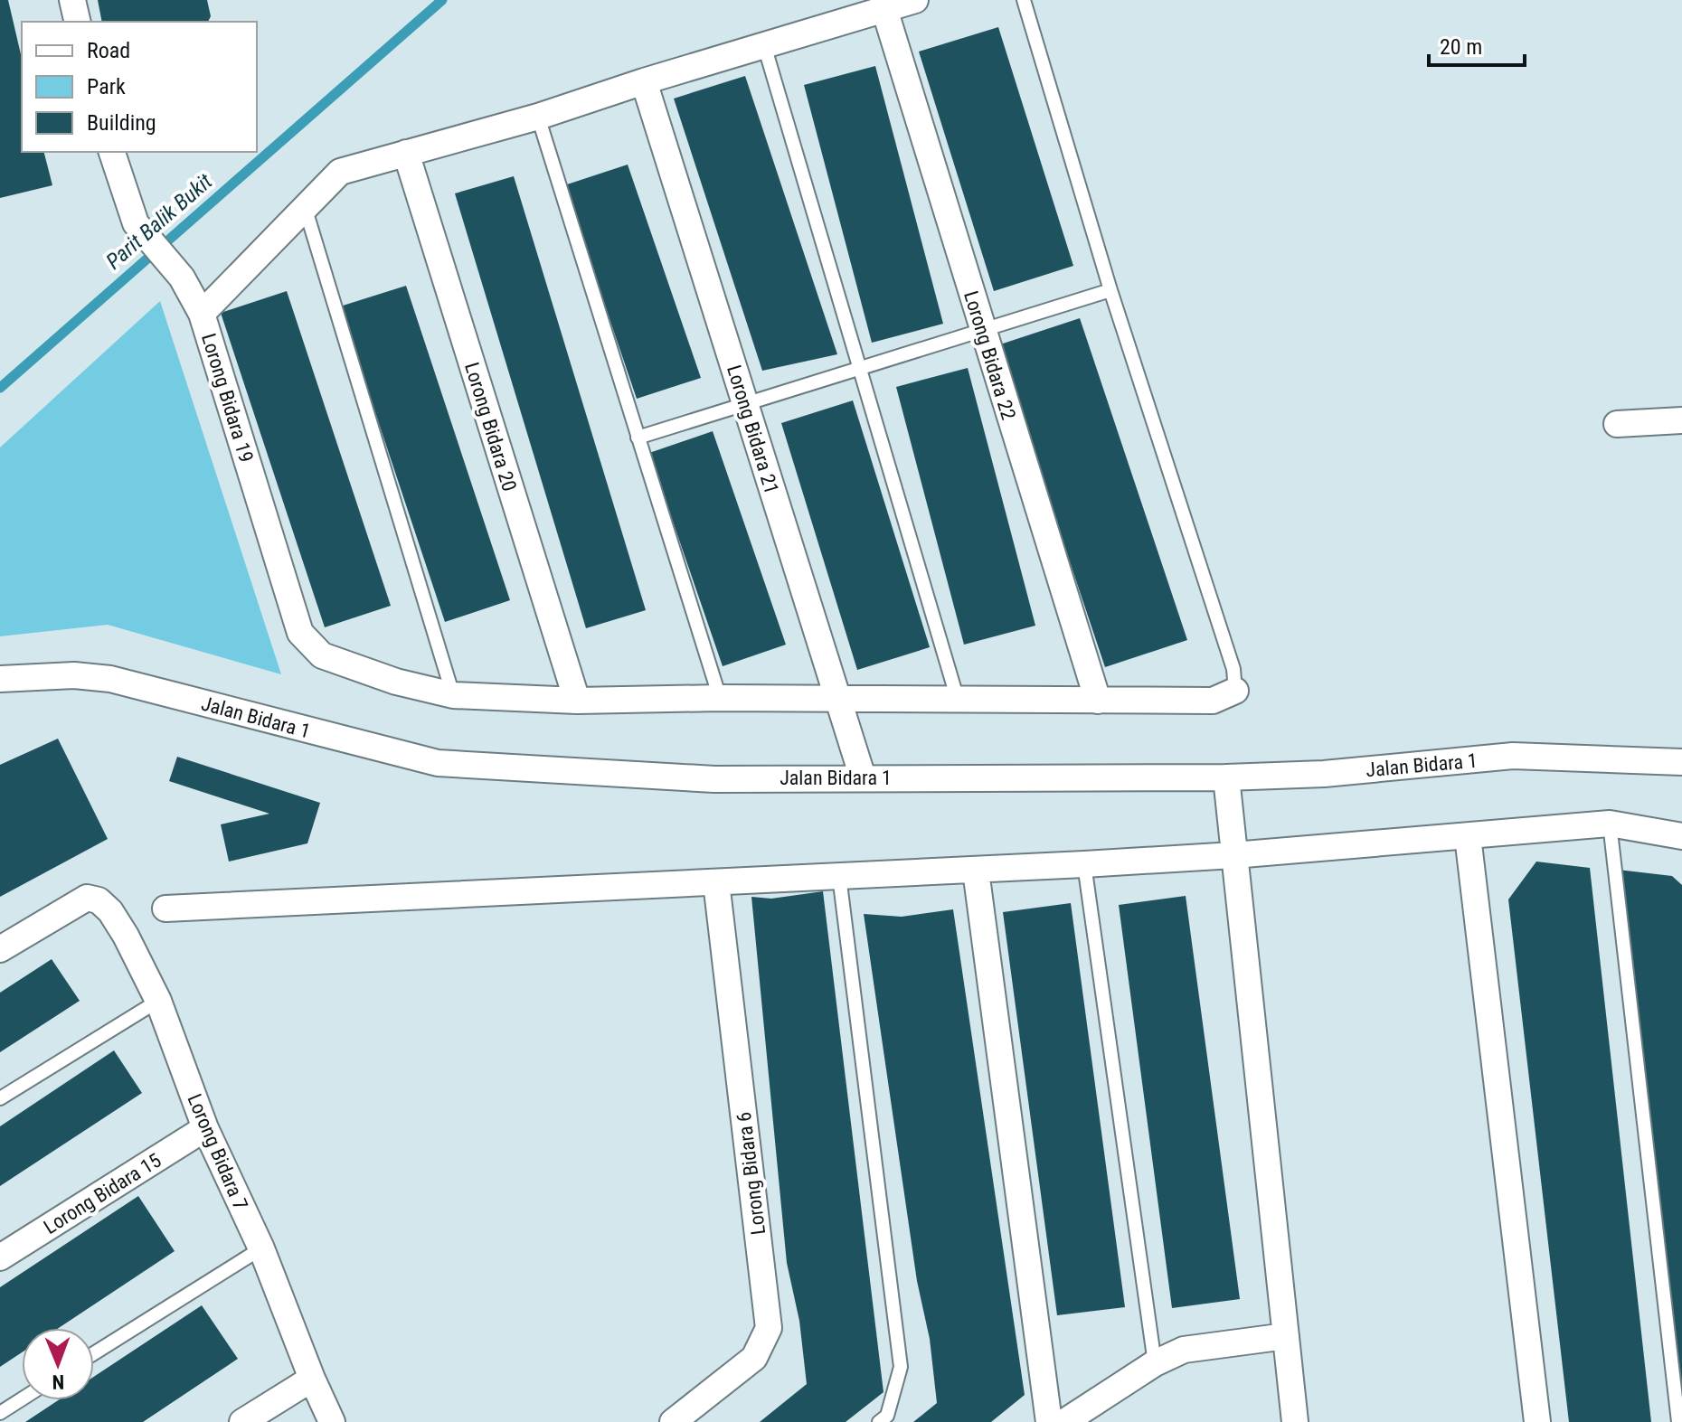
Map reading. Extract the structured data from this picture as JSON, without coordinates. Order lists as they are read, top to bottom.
{
  "streets": {
    "street": [
      "Lorong Bidara 22",
      "Lorong Bidara 19",
      "Lorong Bidara 20",
      "Lorong Bidara 21",
      "Jalan Bidara 1",
      "Lorong Bidara 7",
      "Lorong Bidara 6",
      "Lorong Bidara 15"
    ]
  },
  "crossings": [
    ["Lorong Bidara 21", "Jalan Bidara 1"],
    ["Lorong Bidara 7", "Lorong Bidara 15"]
  ],
  "water": ["Parit Balik Bukit"],
  "legend": ["Road", "Park", "Building"],
  "scale_bar": "20 m",
  "north": "bottom"
}
